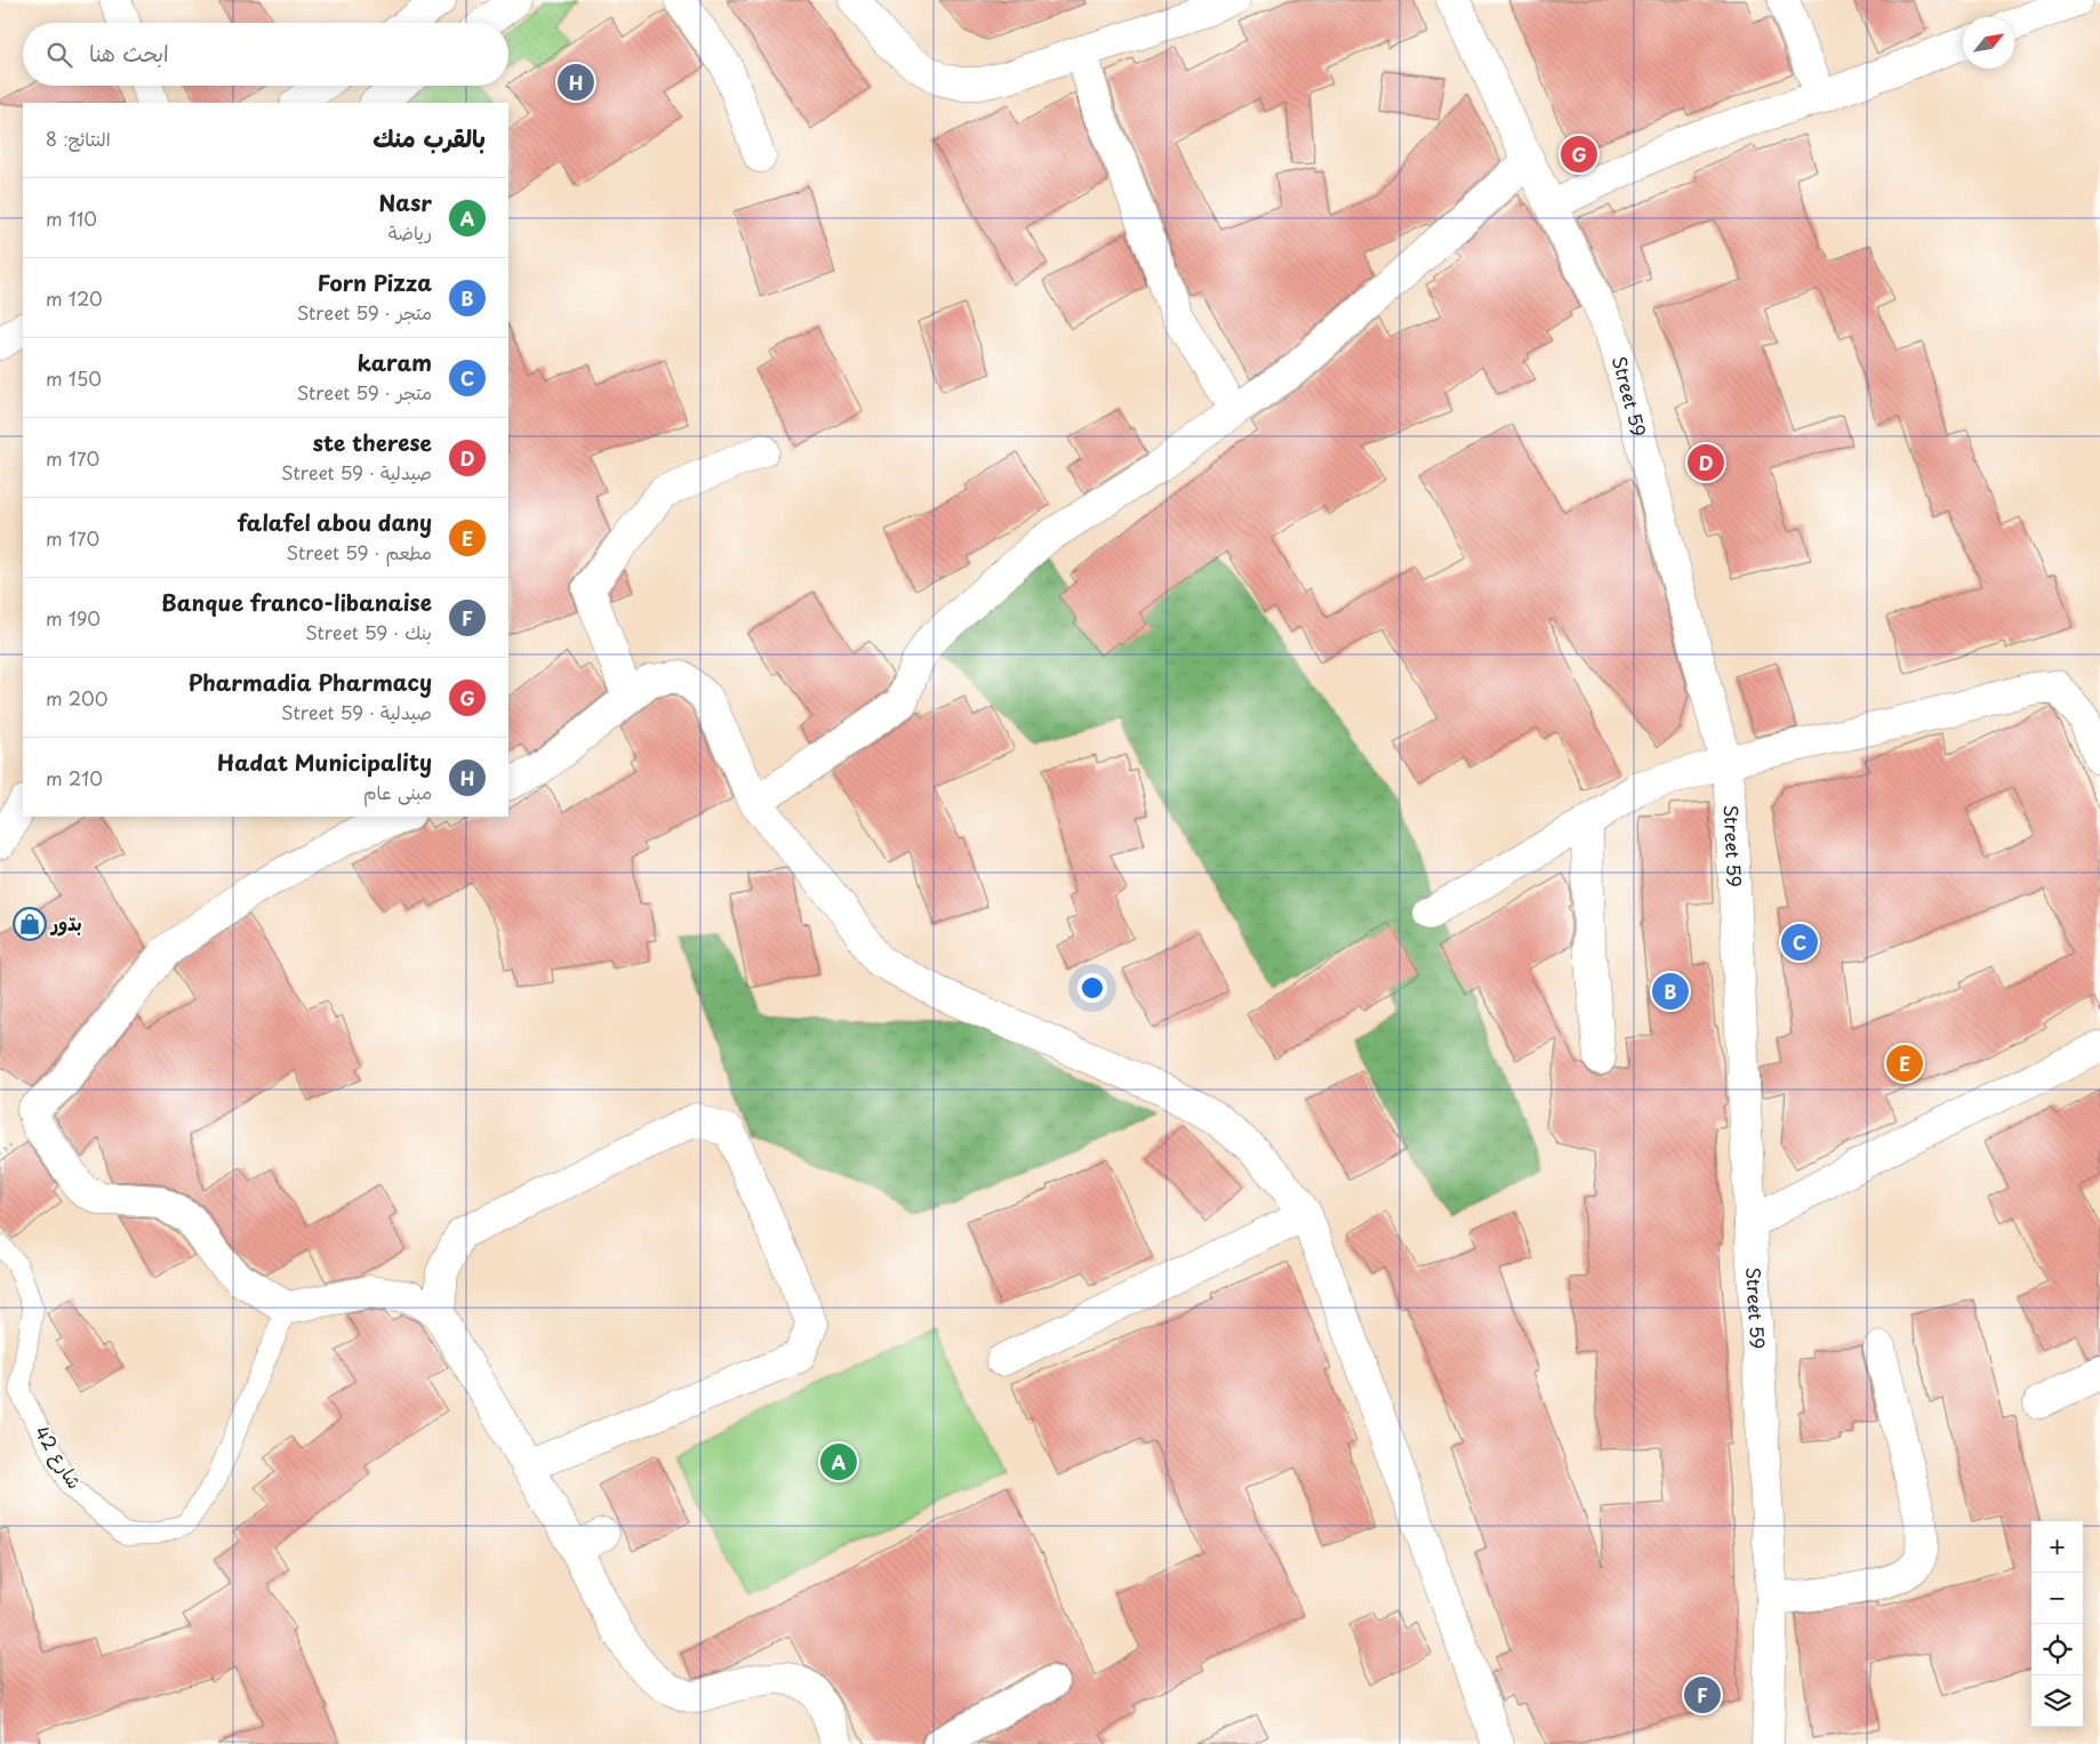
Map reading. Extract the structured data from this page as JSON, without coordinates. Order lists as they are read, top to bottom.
{
  "streets": {
    "main road": ["Street 59"],
    "lane": ["شارع 42"]
  },
  "places": {
    "shop": ["بدّور"]
  },
  "north": "top right",
  "page": {
    "search": "ابحث هنا",
    "pins": [
      "H",
      "G",
      "D",
      "C",
      "B",
      "E",
      "A",
      "F"
    ],
    "heading": ["بالقرب منك", "النتائج: 8"],
    "list": [
      {
        "mark": "A",
        "name": "Nasr",
        "note": "رياضة",
        "value": "110 m"
      },
      {
        "mark": "B",
        "name": "Forn Pizza",
        "note": "متجر · Street 59",
        "value": "120 m"
      },
      {
        "mark": "C",
        "name": "karam",
        "note": "متجر · Street 59",
        "value": "150 m"
      },
      {
        "mark": "D",
        "name": "ste therese",
        "note": "صيدلية · Street 59",
        "value": "170 m"
      },
      {
        "mark": "E",
        "name": "falafel abou dany",
        "note": "مطعم · Street 59",
        "value": "170 m"
      },
      {
        "mark": "F",
        "name": "Banque franco-libanaise",
        "note": "بنك · Street 59",
        "value": "190 m"
      },
      {
        "mark": "G",
        "name": "Pharmadia Pharmacy",
        "note": "صيدلية · Street 59",
        "value": "200 m"
      },
      {
        "mark": "H",
        "name": "Hadat Municipality",
        "note": "مبنى عام",
        "value": "210 m"
      }
    ],
    "map_buttons": ["+", "−"]
  }
}
